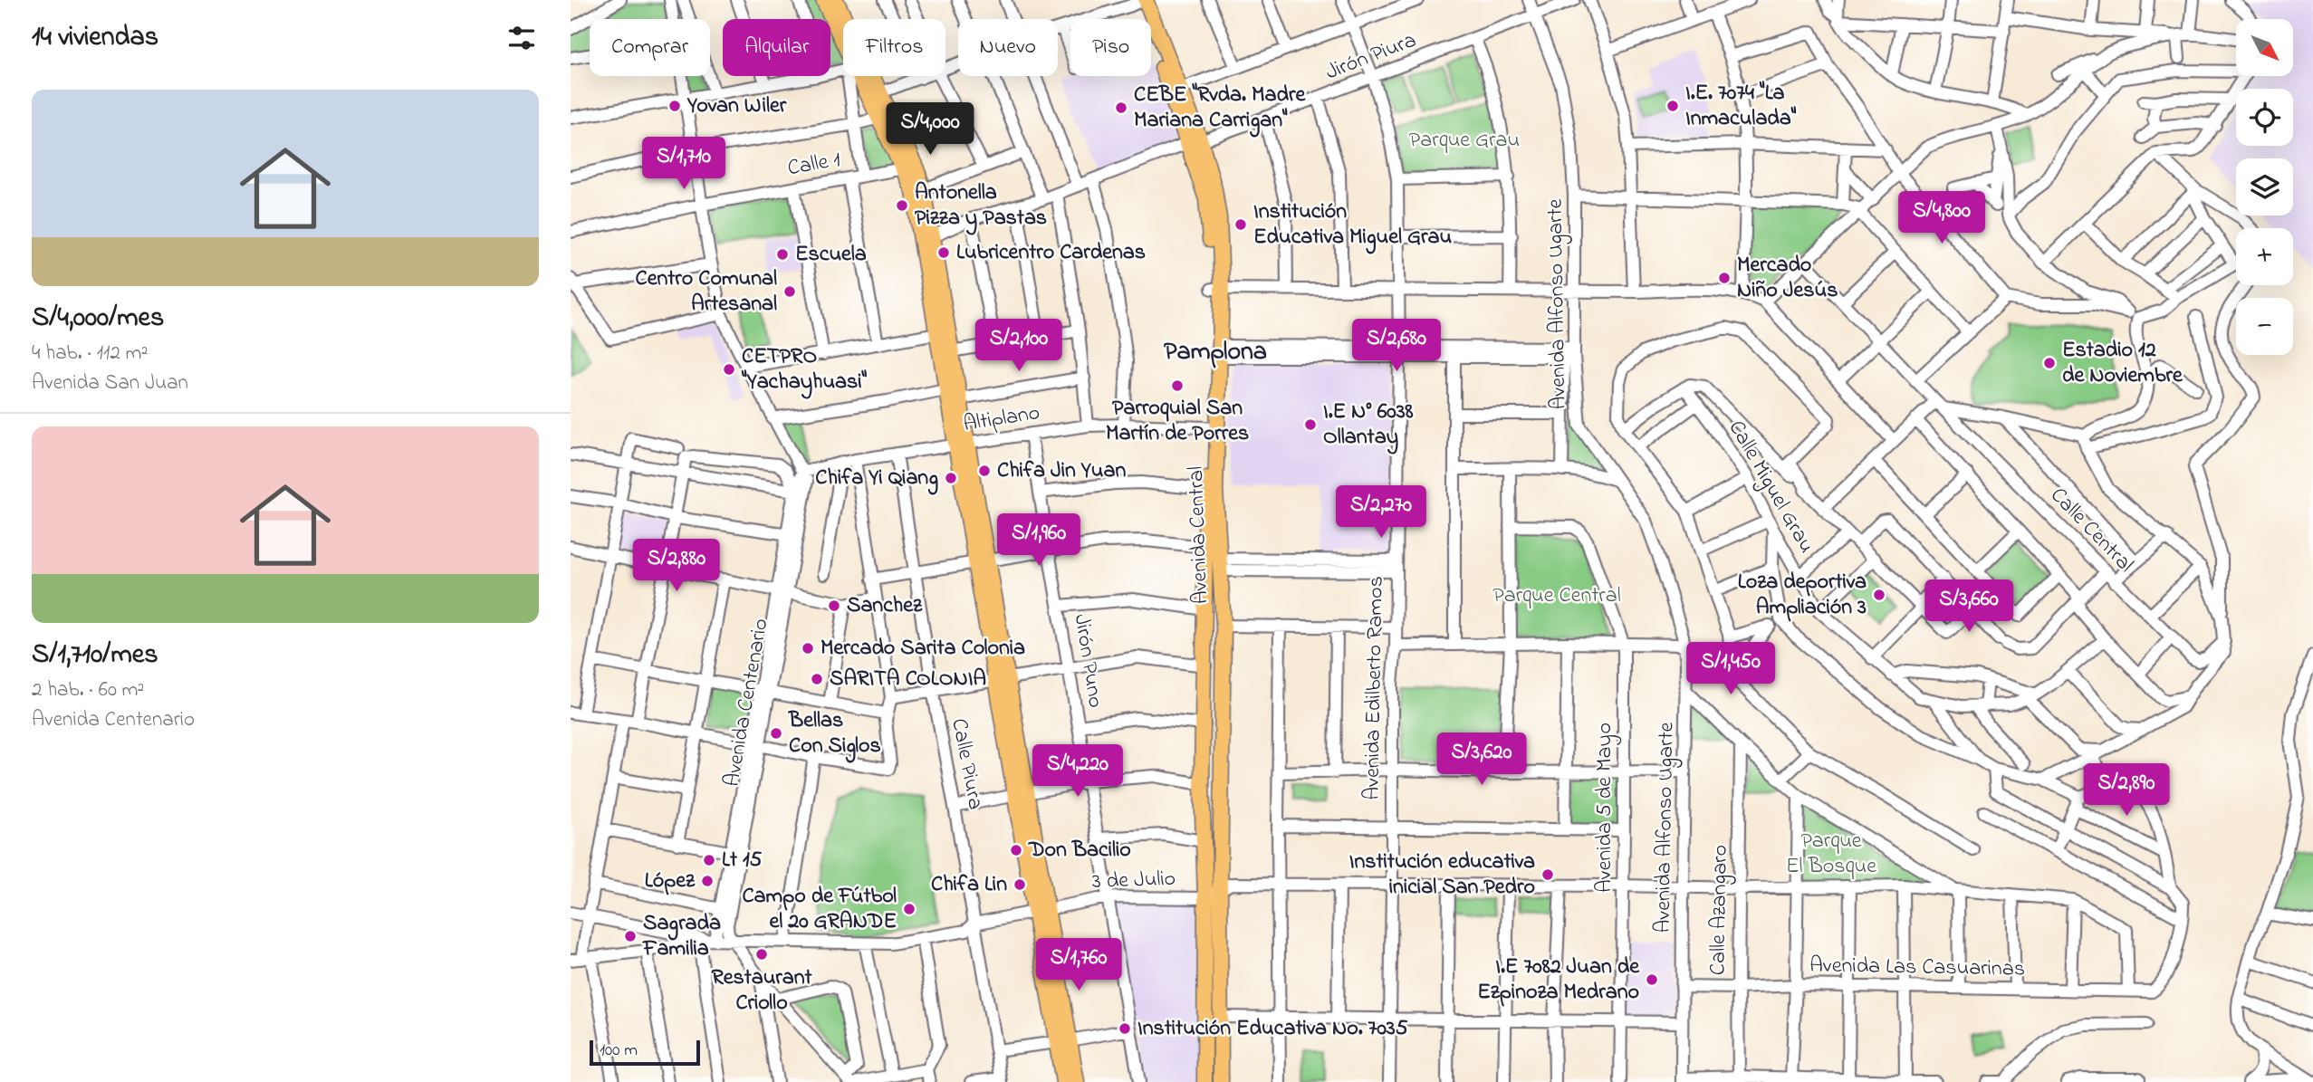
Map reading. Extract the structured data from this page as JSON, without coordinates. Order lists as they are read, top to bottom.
{
  "streets": {
    "main road": ["Avenida Central"],
    "street": [
      "Jirón Piura",
      "Calle 1",
      "Avenida Alfonso Ugarte",
      "Altiplano",
      "Calle Miguel Grau",
      "Calle Central",
      "Jirón Puno",
      "Avenida Edilberto Ramos",
      "Avenida Centenario",
      "Calle Piura",
      "Avenida 5 de Mayo",
      "3 de Julio",
      "Calle Azangaro",
      "Avenida Las Casuarinas"
    ]
  },
  "crossings": [
    ["Jirón Piura", "Avenida Alfonso Ugarte"],
    ["Jirón Piura", "Avenida Central"],
    ["Jirón Piura", "Avenida Edilberto Ramos"],
    ["Calle 1", "Avenida Centenario"],
    ["Avenida Alfonso Ugarte", "Avenida Las Casuarinas"],
    ["Altiplano", "Avenida Central"],
    ["Altiplano", "Jirón Puno"],
    ["Altiplano", "Avenida Centenario"],
    ["Altiplano", "Calle Piura"],
    ["Avenida Central", "3 de Julio"],
    ["Jirón Puno", "3 de Julio"],
    ["Avenida Centenario", "3 de Julio"],
    ["Calle Piura", "3 de Julio"],
    ["Calle Azangaro", "Avenida Las Casuarinas"]
  ],
  "districts": ["Pamplona"],
  "parks": ["Parque Grau", "Parque Central", "Parque El Bosque"],
  "places": [
    "Yovan Wiler",
    "I.E. 7074 \"La Inmaculada\"",
    "CEBE \"Rvda. Madre Mariana Carrigan\"",
    "Antonella Pizza y Pastas",
    "Institución Educativa Miguel Grau",
    "Lubricentro Cardenas",
    "Escuela",
    "Mercado Niño Jesús",
    "Centro Comunal Artesanal",
    "Estadio 12 de Noviembre",
    "CETPRO \"Yachayhuasi\"",
    "Parroquial San Martín de Porres",
    "I.E N° 6038 Ollantay",
    "Chifa Jin Yuan",
    "Chifa Yi Qiang",
    "Loza deportiva Ampliación 3",
    "Sanchez",
    "Mercado Sarita Colonia",
    "SARITA COLONIA",
    "Bellas Con Siglos",
    "Don Bacilio",
    "Lt 15",
    "Institución educativa inicial San Pedro",
    "López",
    "Chifa Lin",
    "Campo de Fútbol el 20 GRANDE",
    "Sagrada Familia",
    "Restaurant Criollo",
    "I.E 7082 Juan de Ezpinoza Medrano",
    "Institución Educativa No. 7035"
  ],
  "scale_bar": "100 m",
  "north": "bottom right",
  "page": {
    "heading": "14 viviendas",
    "map_buttons": ["+", "−"],
    "chip": [
      "Comprar",
      "Alquilar",
      "Filtros",
      "Nuevo",
      "Piso"
    ],
    "list": [
      {
        "name": "S/4,000/mes",
        "note": "4 hab. · 112 m² · Avenida San Juan"
      },
      {
        "name": "S/1,710/mes",
        "note": "2 hab. · 60 m² · Avenida Centenario"
      }
    ],
    "price": [
      "S/4,000",
      "S/1,710",
      "S/4,800",
      "S/2,100",
      "S/2,680",
      "S/2,270",
      "S/1,960",
      "S/2,880",
      "S/3,660",
      "S/1,450",
      "S/3,620",
      "S/4,220",
      "S/2,890",
      "S/1,760"
    ],
    "scale": "100 m"
  }
}
